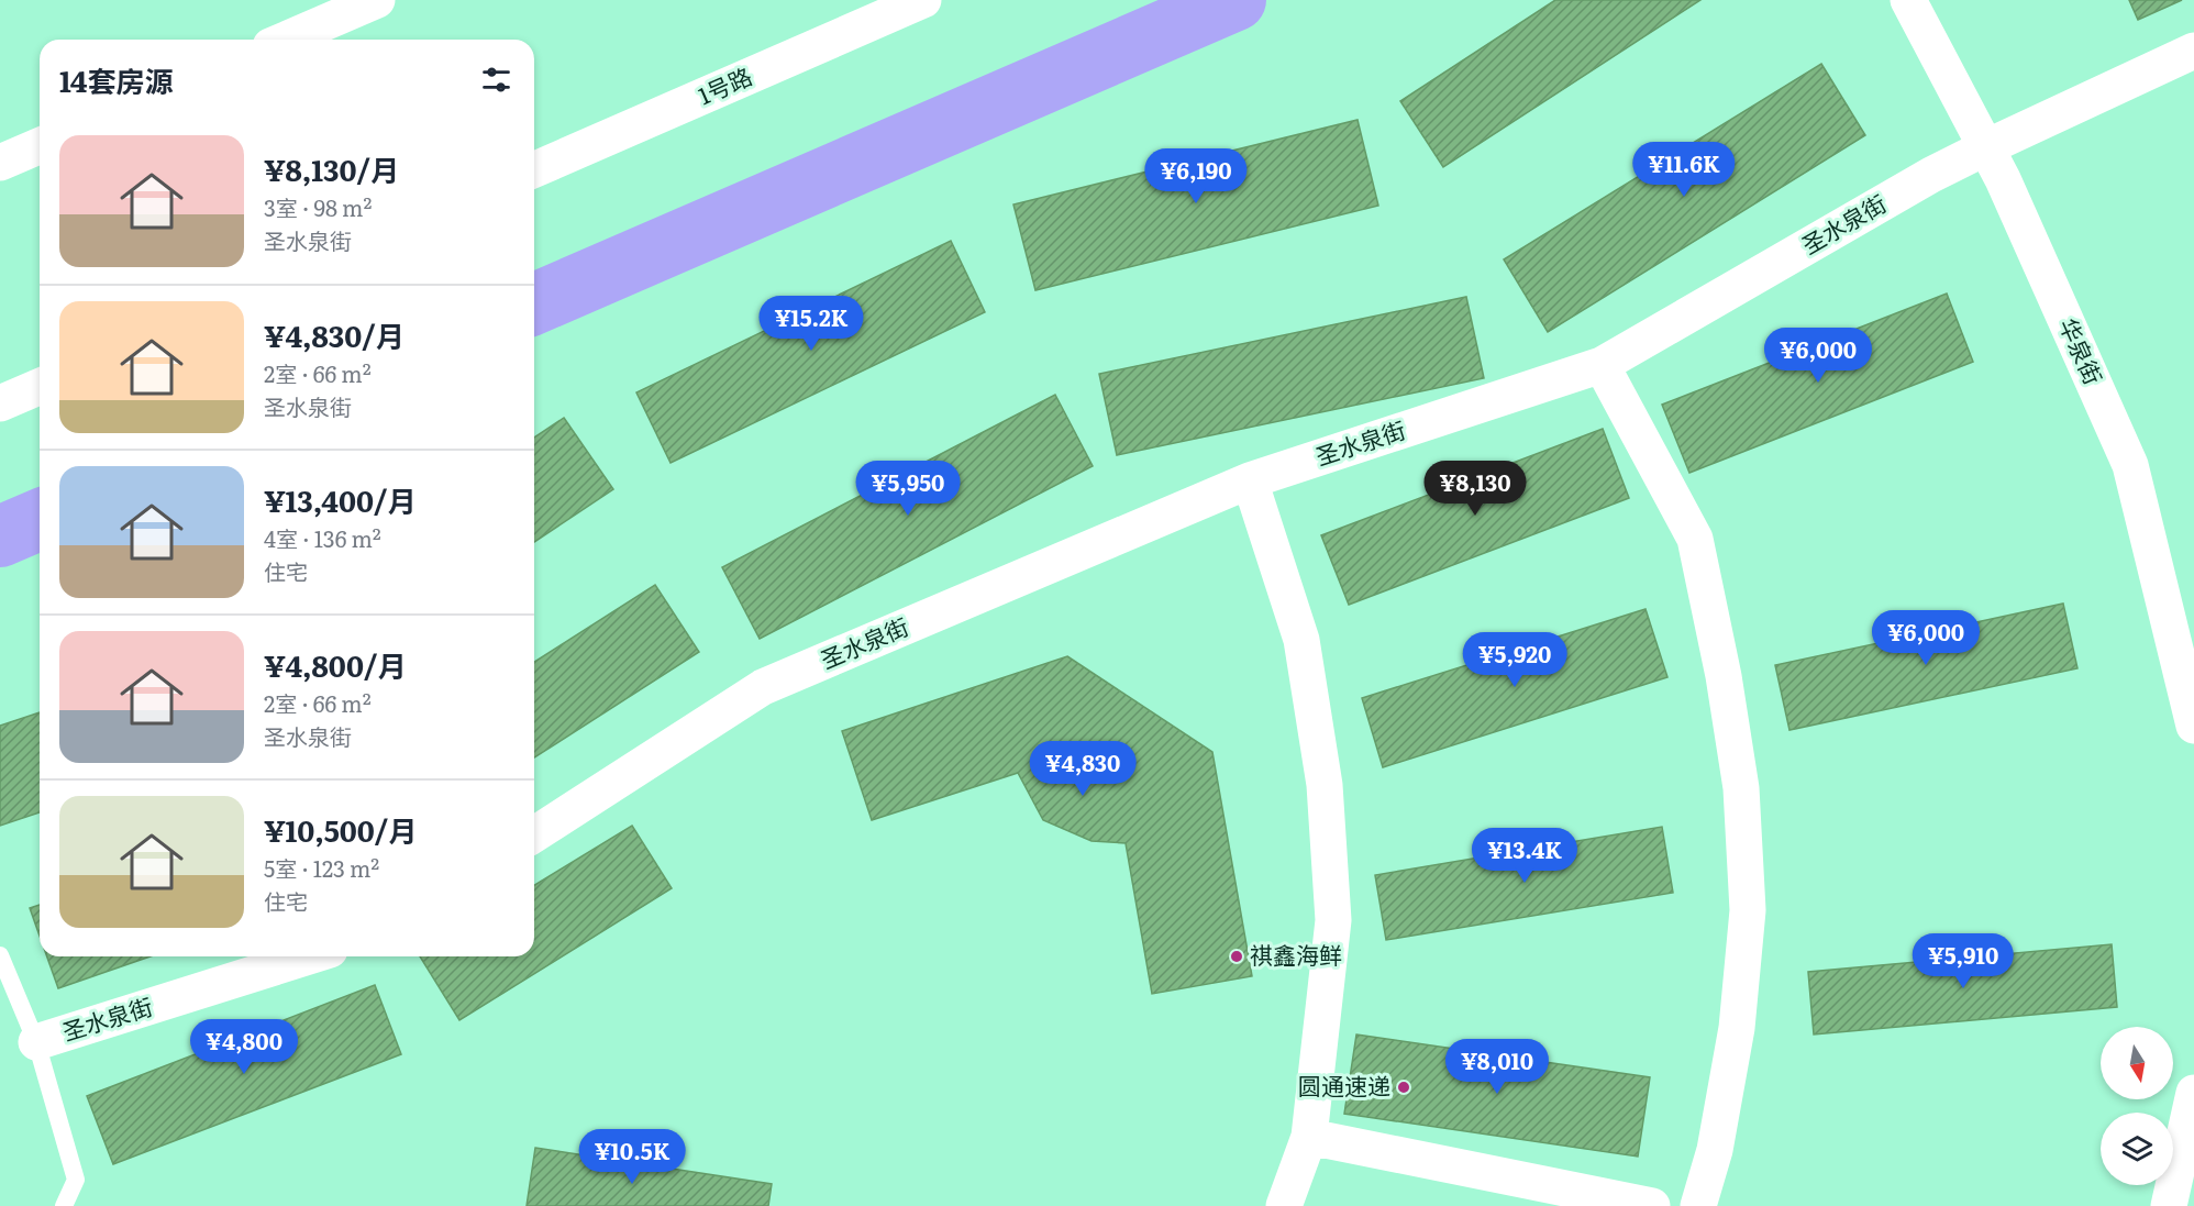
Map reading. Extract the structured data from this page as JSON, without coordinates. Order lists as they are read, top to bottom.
{
  "streets": {
    "street": ["1号路", "圣水泉街", "华泉街"]
  },
  "crossings": [
    ["圣水泉街", "华泉街"]
  ],
  "places": ["祺鑫海鲜", "圆通速递"],
  "north": "bottom",
  "page": {
    "heading": "14套房源",
    "list": [
      {
        "name": "¥8,130/月",
        "note": "3室 · 98 m² · 圣水泉街"
      },
      {
        "name": "¥4,830/月",
        "note": "2室 · 66 m² · 圣水泉街"
      },
      {
        "name": "¥13,400/月",
        "note": "4室 · 136 m² · 住宅"
      },
      {
        "name": "¥4,800/月",
        "note": "2室 · 66 m² · 圣水泉街"
      },
      {
        "name": "¥10,500/月",
        "note": "5室 · 123 m² · 住宅"
      }
    ],
    "price": [
      "¥11.6K",
      "¥6,190",
      "¥15.2K",
      "¥6,000",
      "¥5,950",
      "¥8,130",
      "¥6,000",
      "¥5,920",
      "¥4,830",
      "¥13.4K",
      "¥5,910",
      "¥4,800",
      "¥8,010",
      "¥10.5K"
    ]
  }
}
